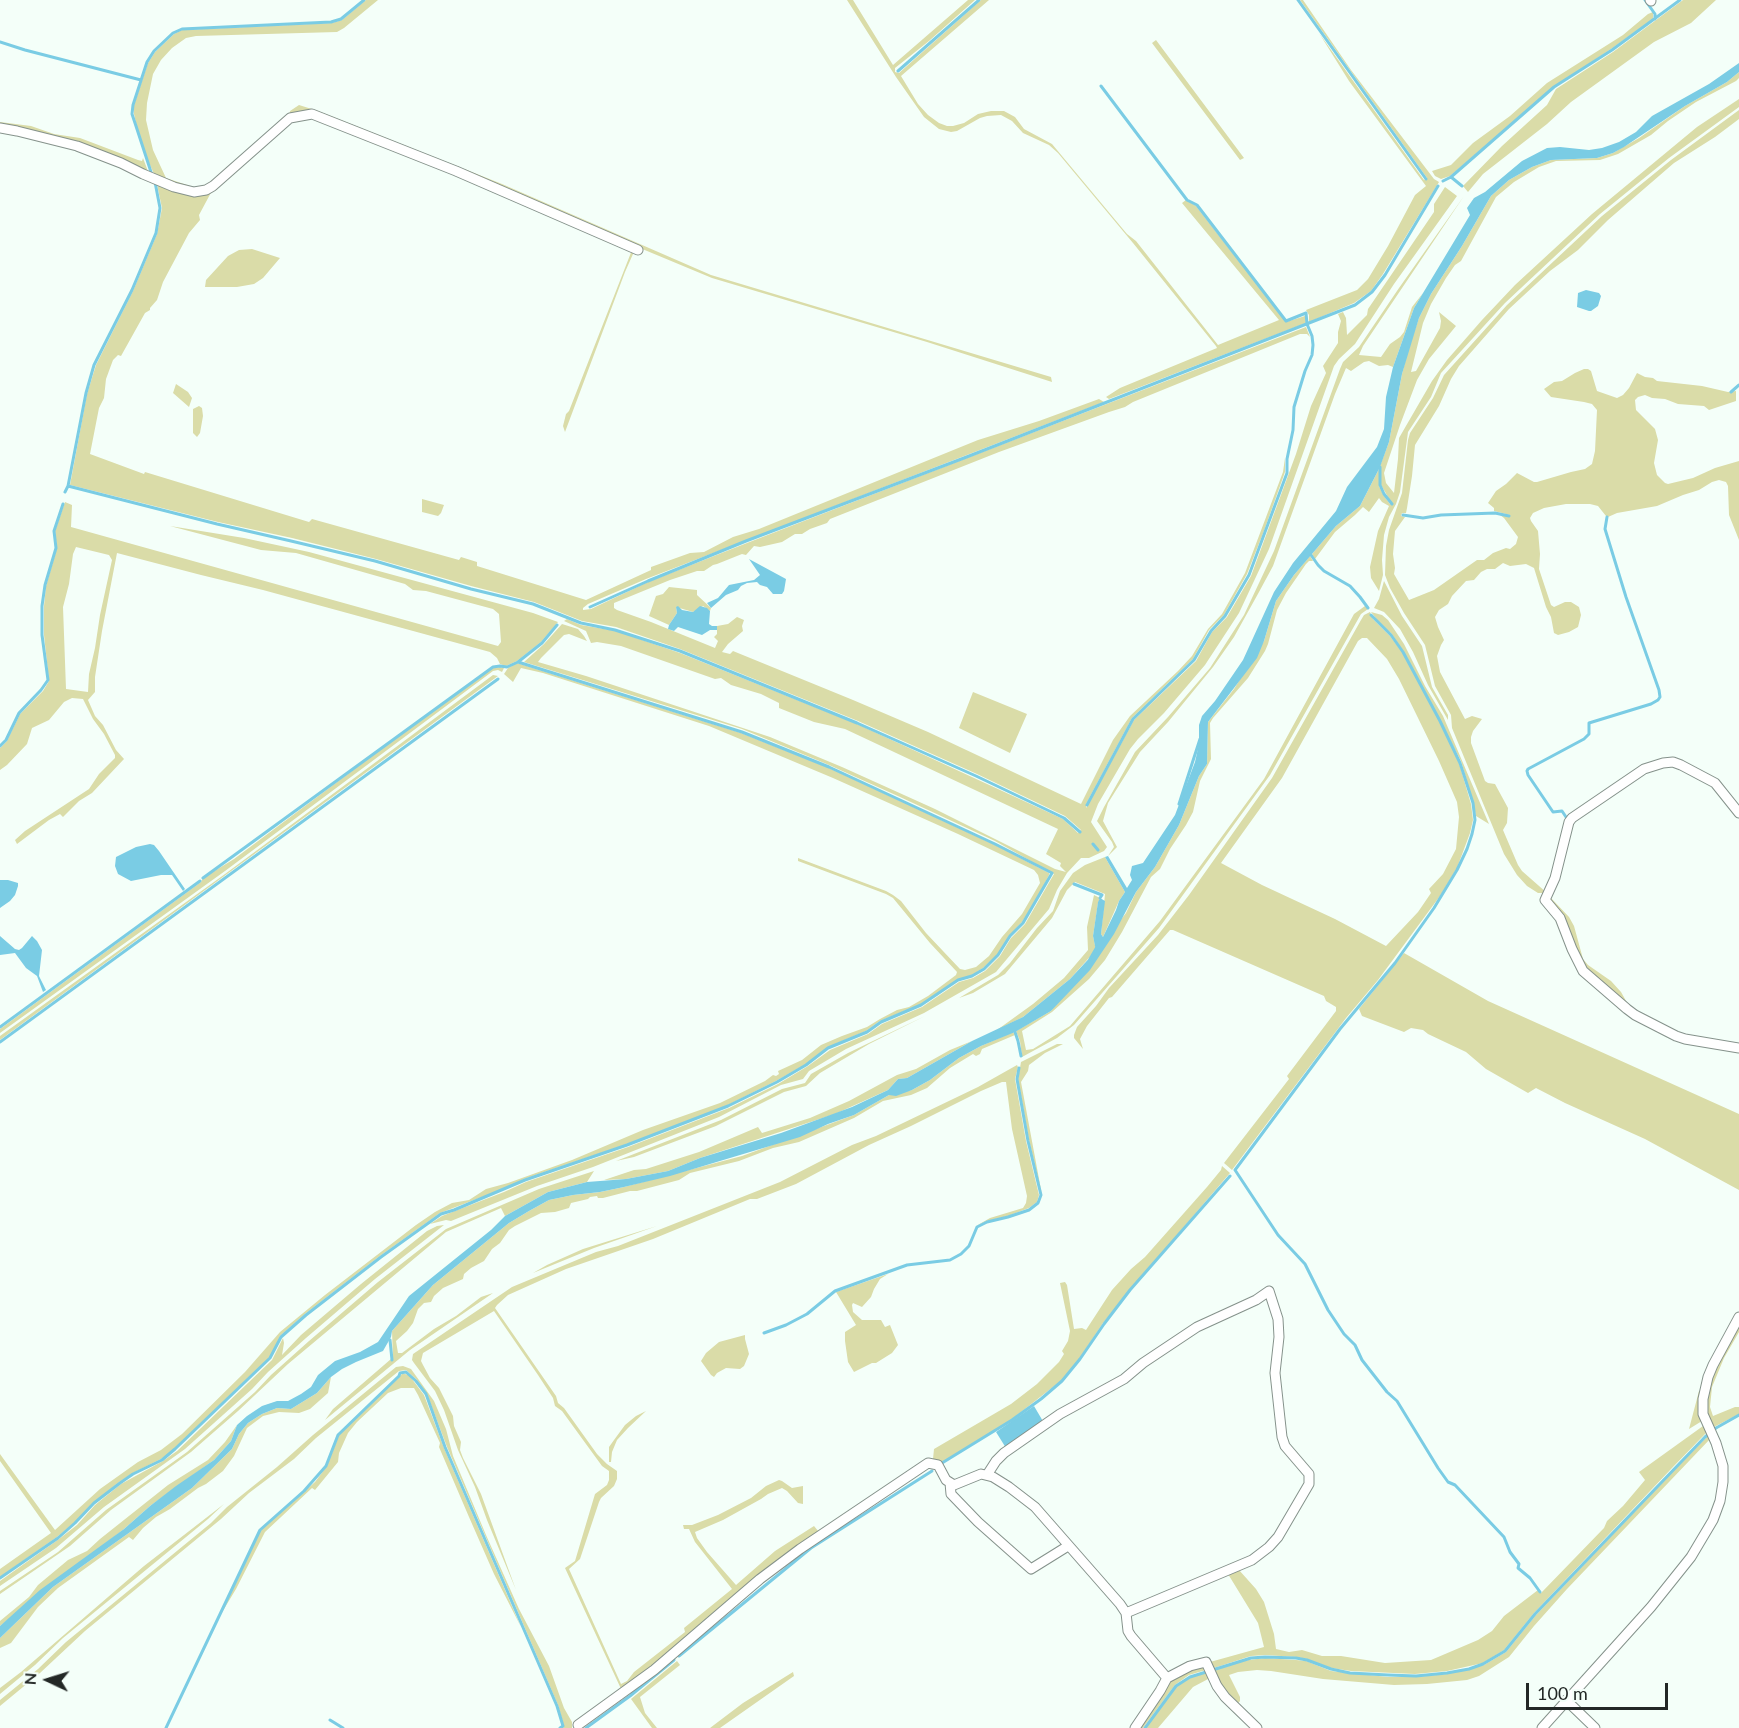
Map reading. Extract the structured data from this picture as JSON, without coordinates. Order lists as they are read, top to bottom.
{
  "scale_bar": "100 m",
  "north": "left"
}
